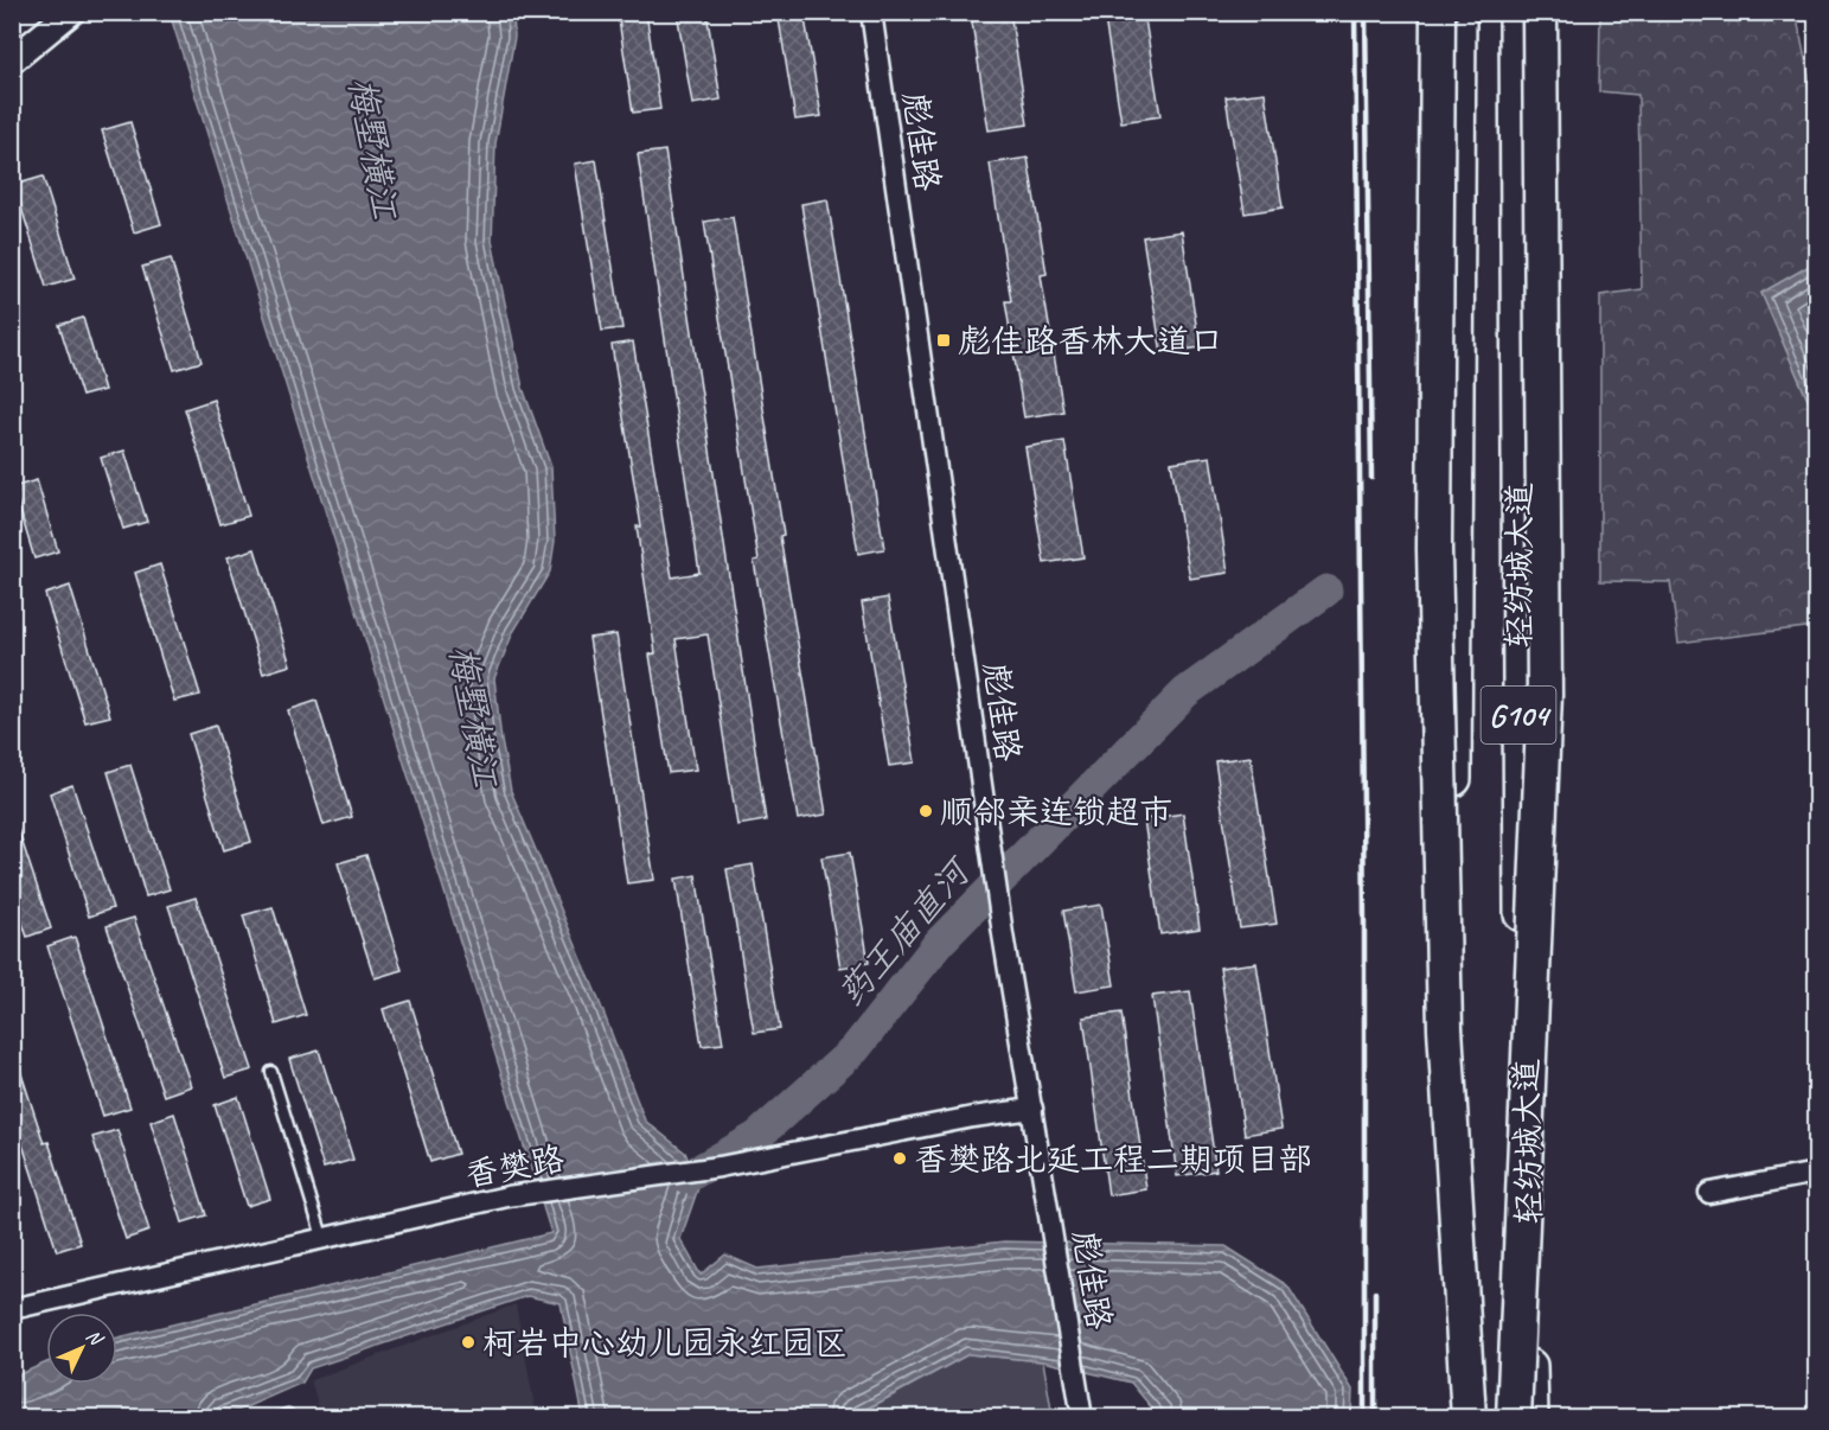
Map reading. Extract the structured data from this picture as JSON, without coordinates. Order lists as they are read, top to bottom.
{
  "streets": {
    "main road": ["轻纺城大道", "G104"],
    "street": ["彪佳路", "香樊路"]
  },
  "crossings": [
    ["彪佳路", "香樊路"]
  ],
  "water": ["梅墅横江", "药王庙直河"],
  "places": {
    "transit": ["彪佳路香林大道口"],
    "other": ["顺邻亲连锁超市", "香樊路北延工程二期项目部", "柯岩中心幼儿园永红园区"]
  },
  "north": "top right"
}
